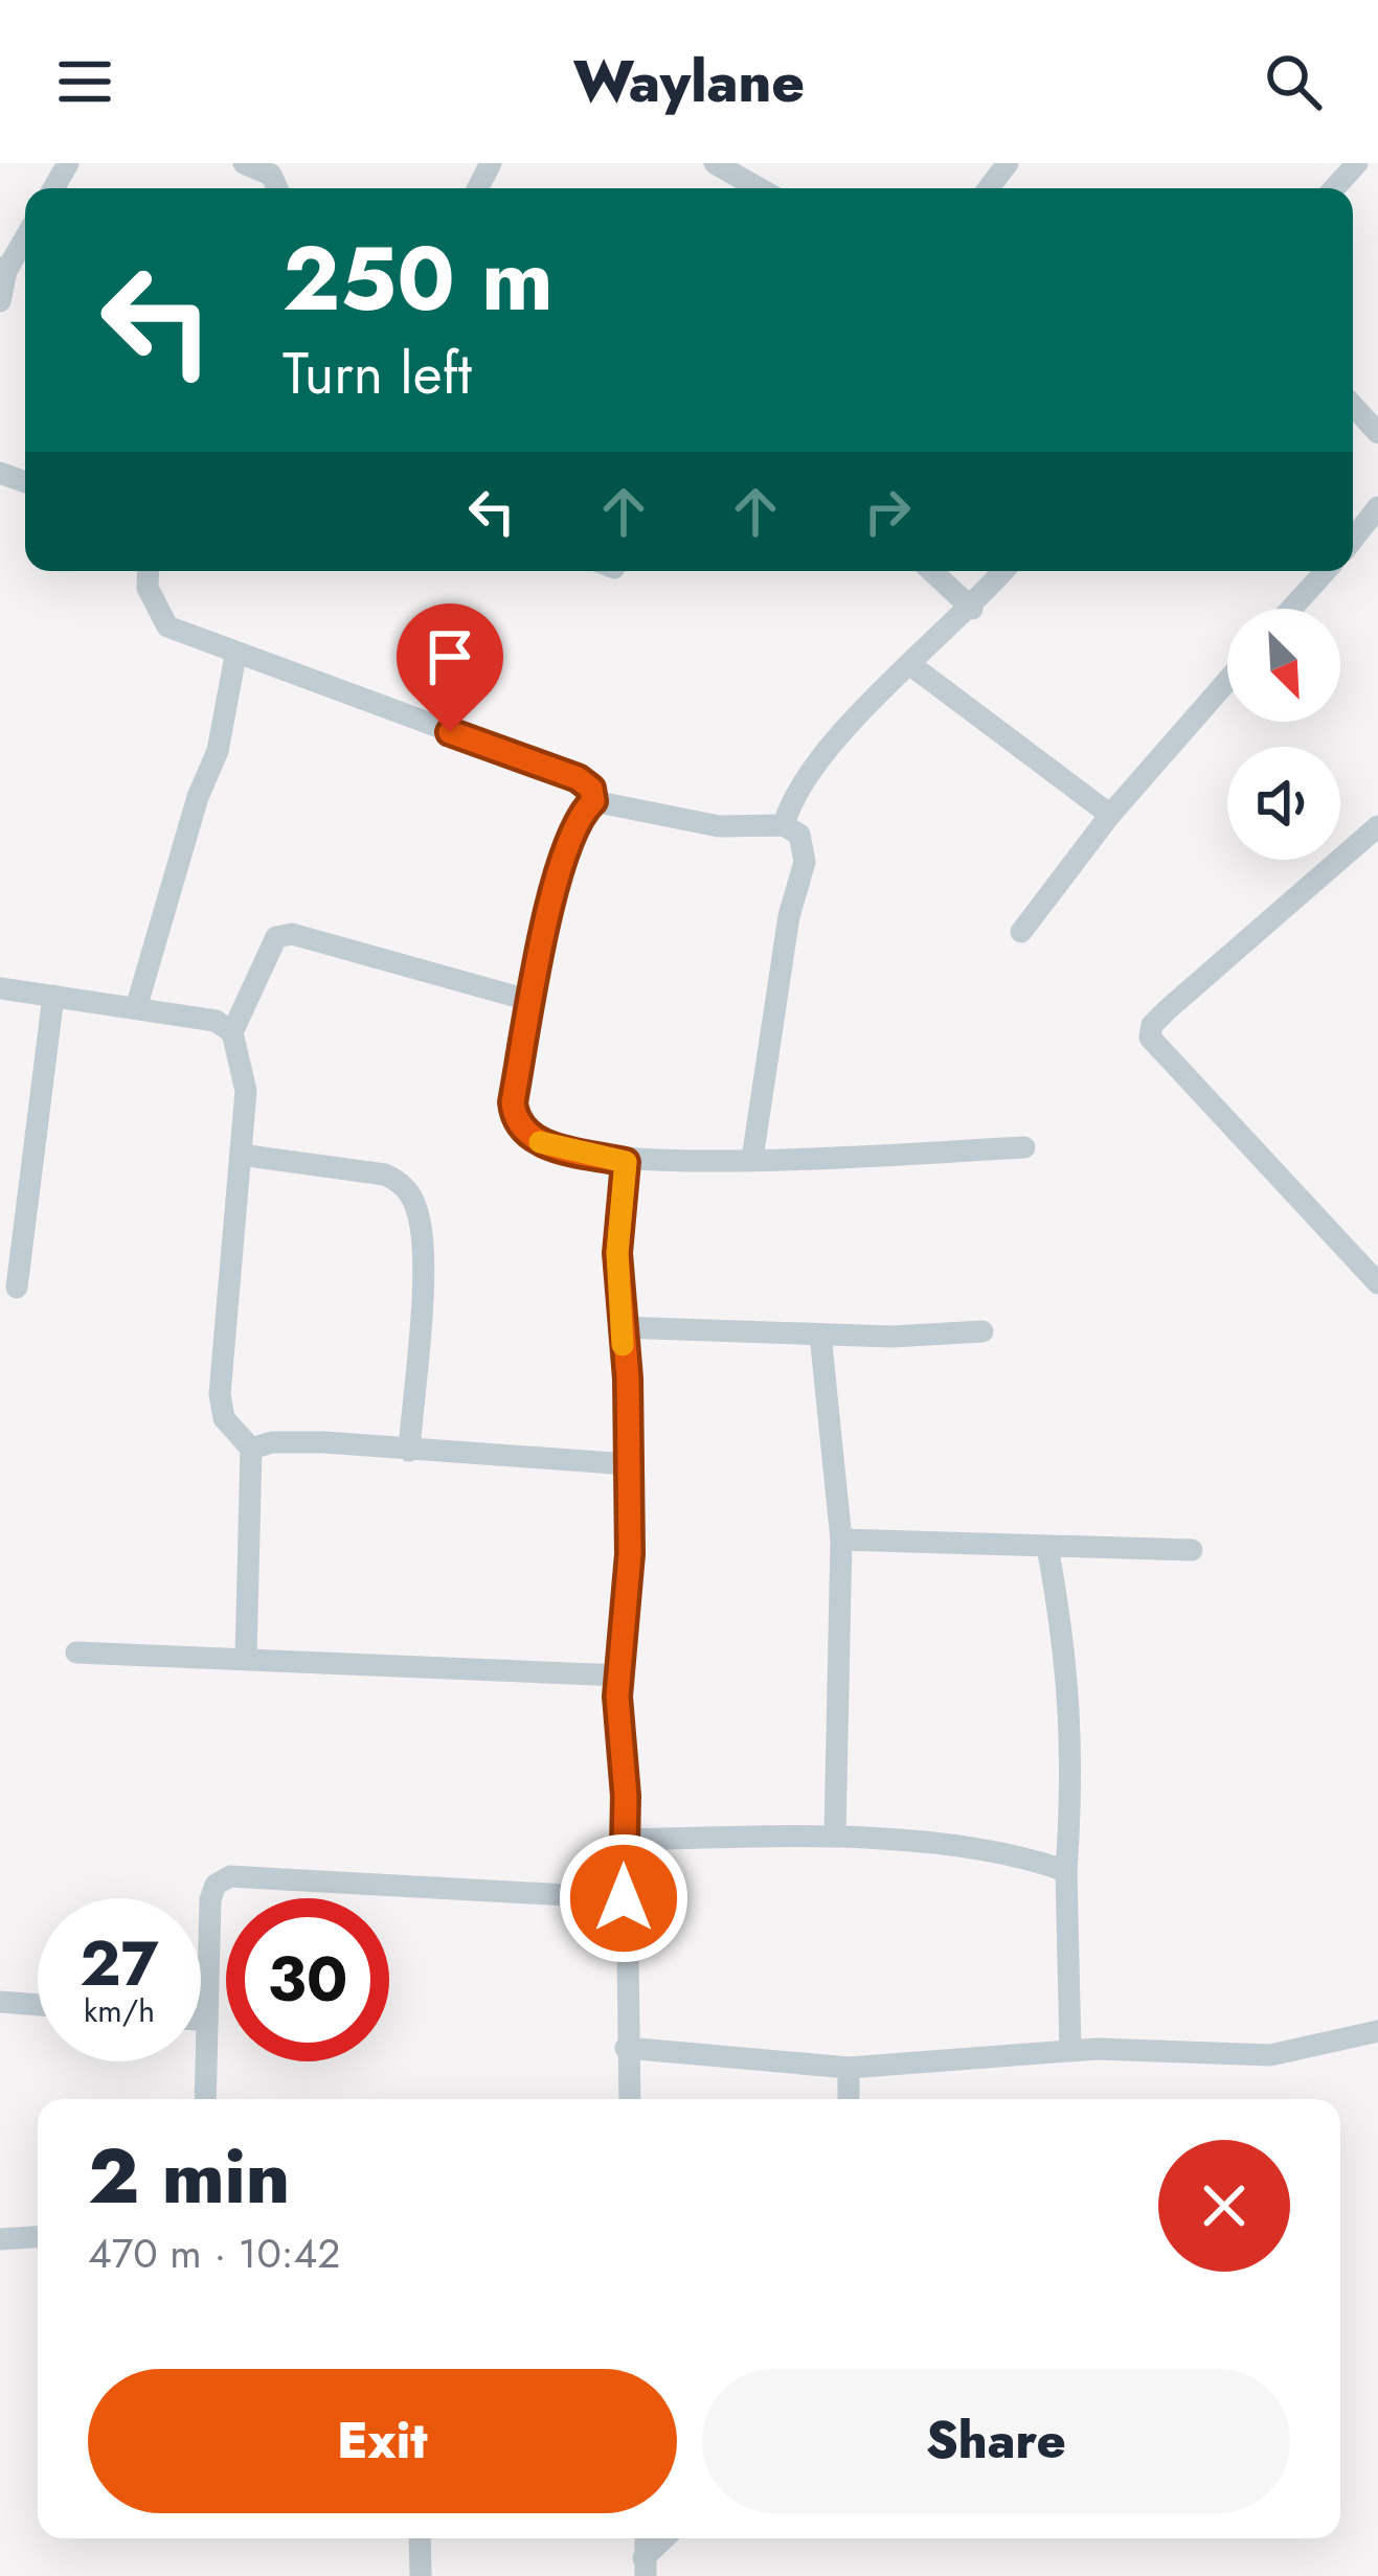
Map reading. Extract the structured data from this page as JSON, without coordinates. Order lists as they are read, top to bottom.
{
  "north": "bottom right",
  "page": {
    "header": "Waylane",
    "turn": ["250 m", "Turn left"],
    "speed": "27 km/h",
    "limit": "30",
    "heading": ["2 min", "470 m · 10:42"],
    "buttons": ["Exit", "Share"]
  }
}
